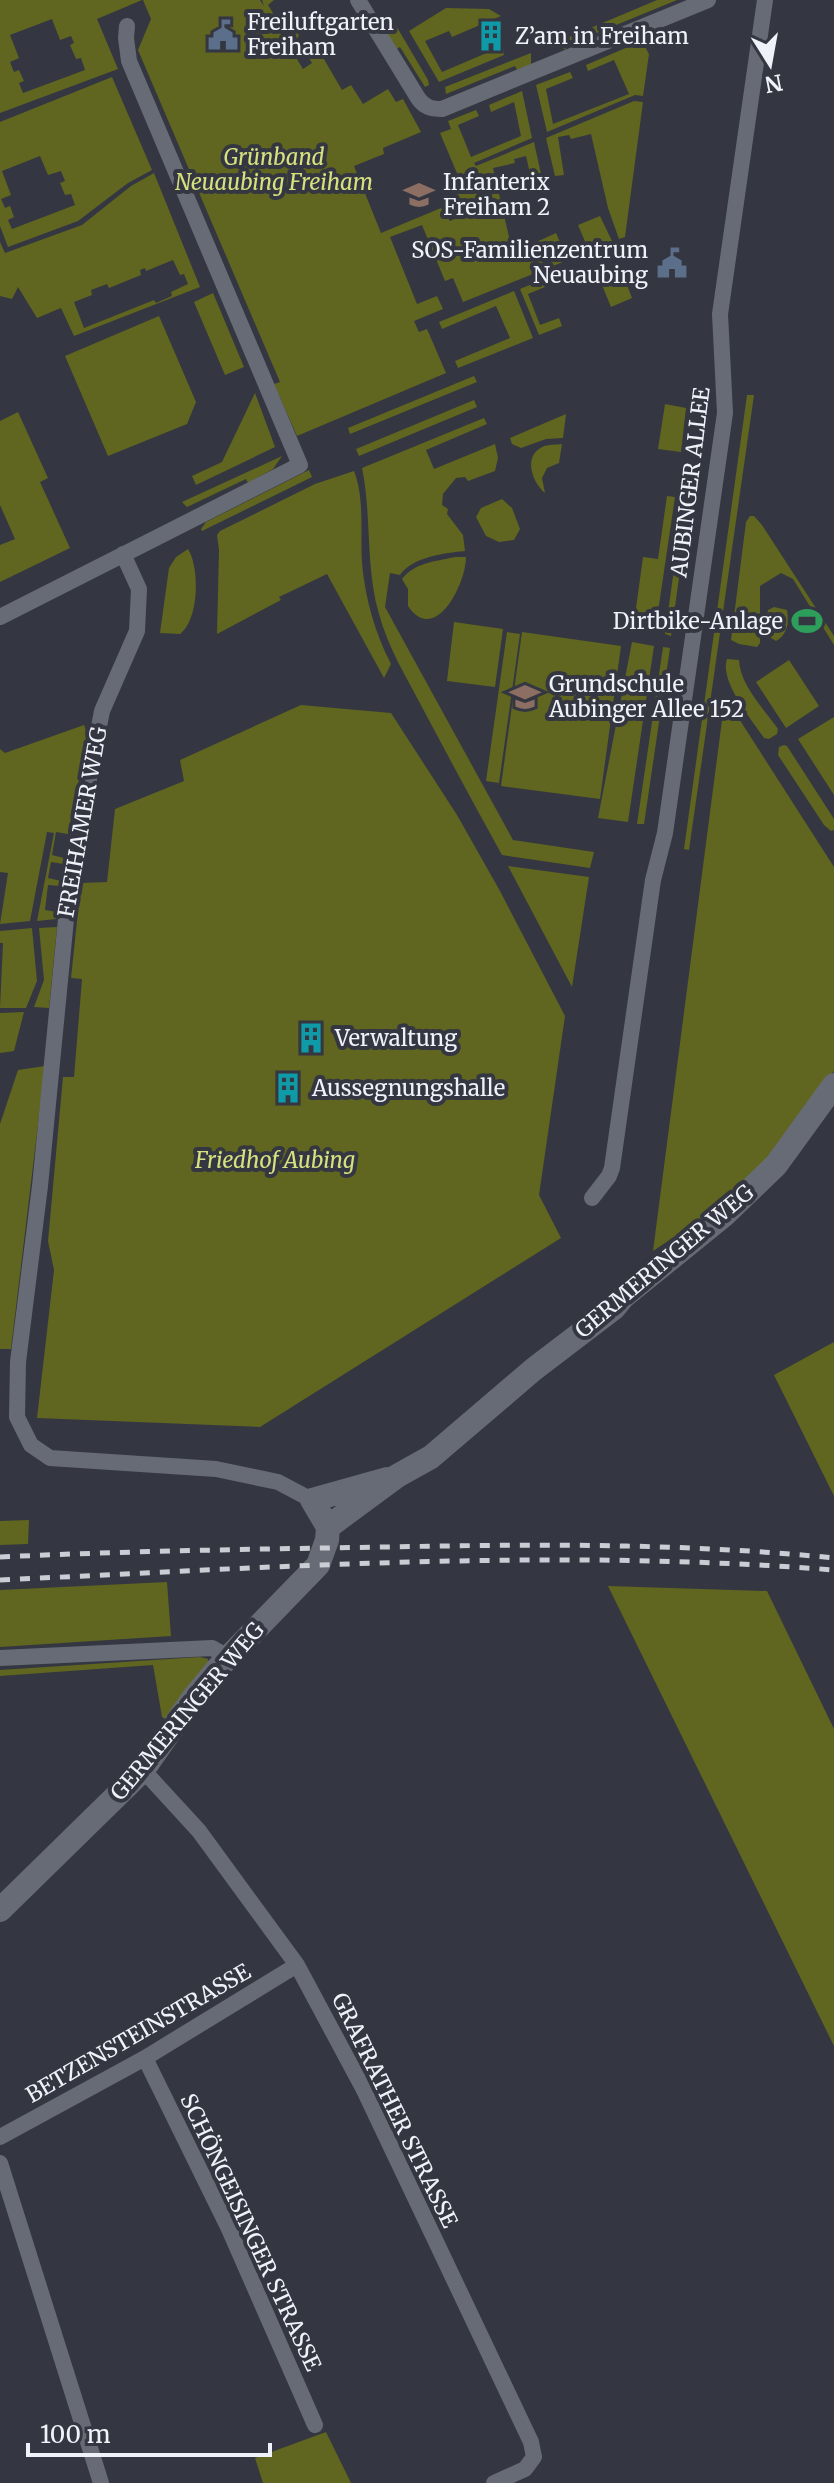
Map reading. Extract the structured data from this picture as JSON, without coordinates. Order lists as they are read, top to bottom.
{
  "streets": {
    "street": [
      "AUBINGER ALLEE",
      "FREIHAMER WEG",
      "GERMERINGER WEG",
      "BETZENSTEINSTRASSE",
      "GRAFRATHER STRASSE",
      "SCHÖNGEISINGER STRASSE"
    ]
  },
  "crossings": [
    ["FREIHAMER WEG", "GERMERINGER WEG"],
    ["GERMERINGER WEG", "GRAFRATHER STRASSE"],
    ["BETZENSTEINSTRASSE", "GRAFRATHER STRASSE"],
    ["BETZENSTEINSTRASSE", "SCHÖNGEISINGER STRASSE"]
  ],
  "parks": ["Grünband Neuaubing Freiham", "Friedhof Aubing"],
  "places": {
    "public building": ["Freiluftgarten Freiham", "SOS-Familienzentrum Neuaubing"],
    "building": ["Z’am in Freiham", "Verwaltung", "Aussegnungshalle"],
    "school or university": ["Infanterix Freiham 2", "Grundschule Aubinger Allee 152"],
    "sports": ["Dirtbike-Anlage"]
  },
  "scale_bar": "100 m",
  "north": "bottom"
}
